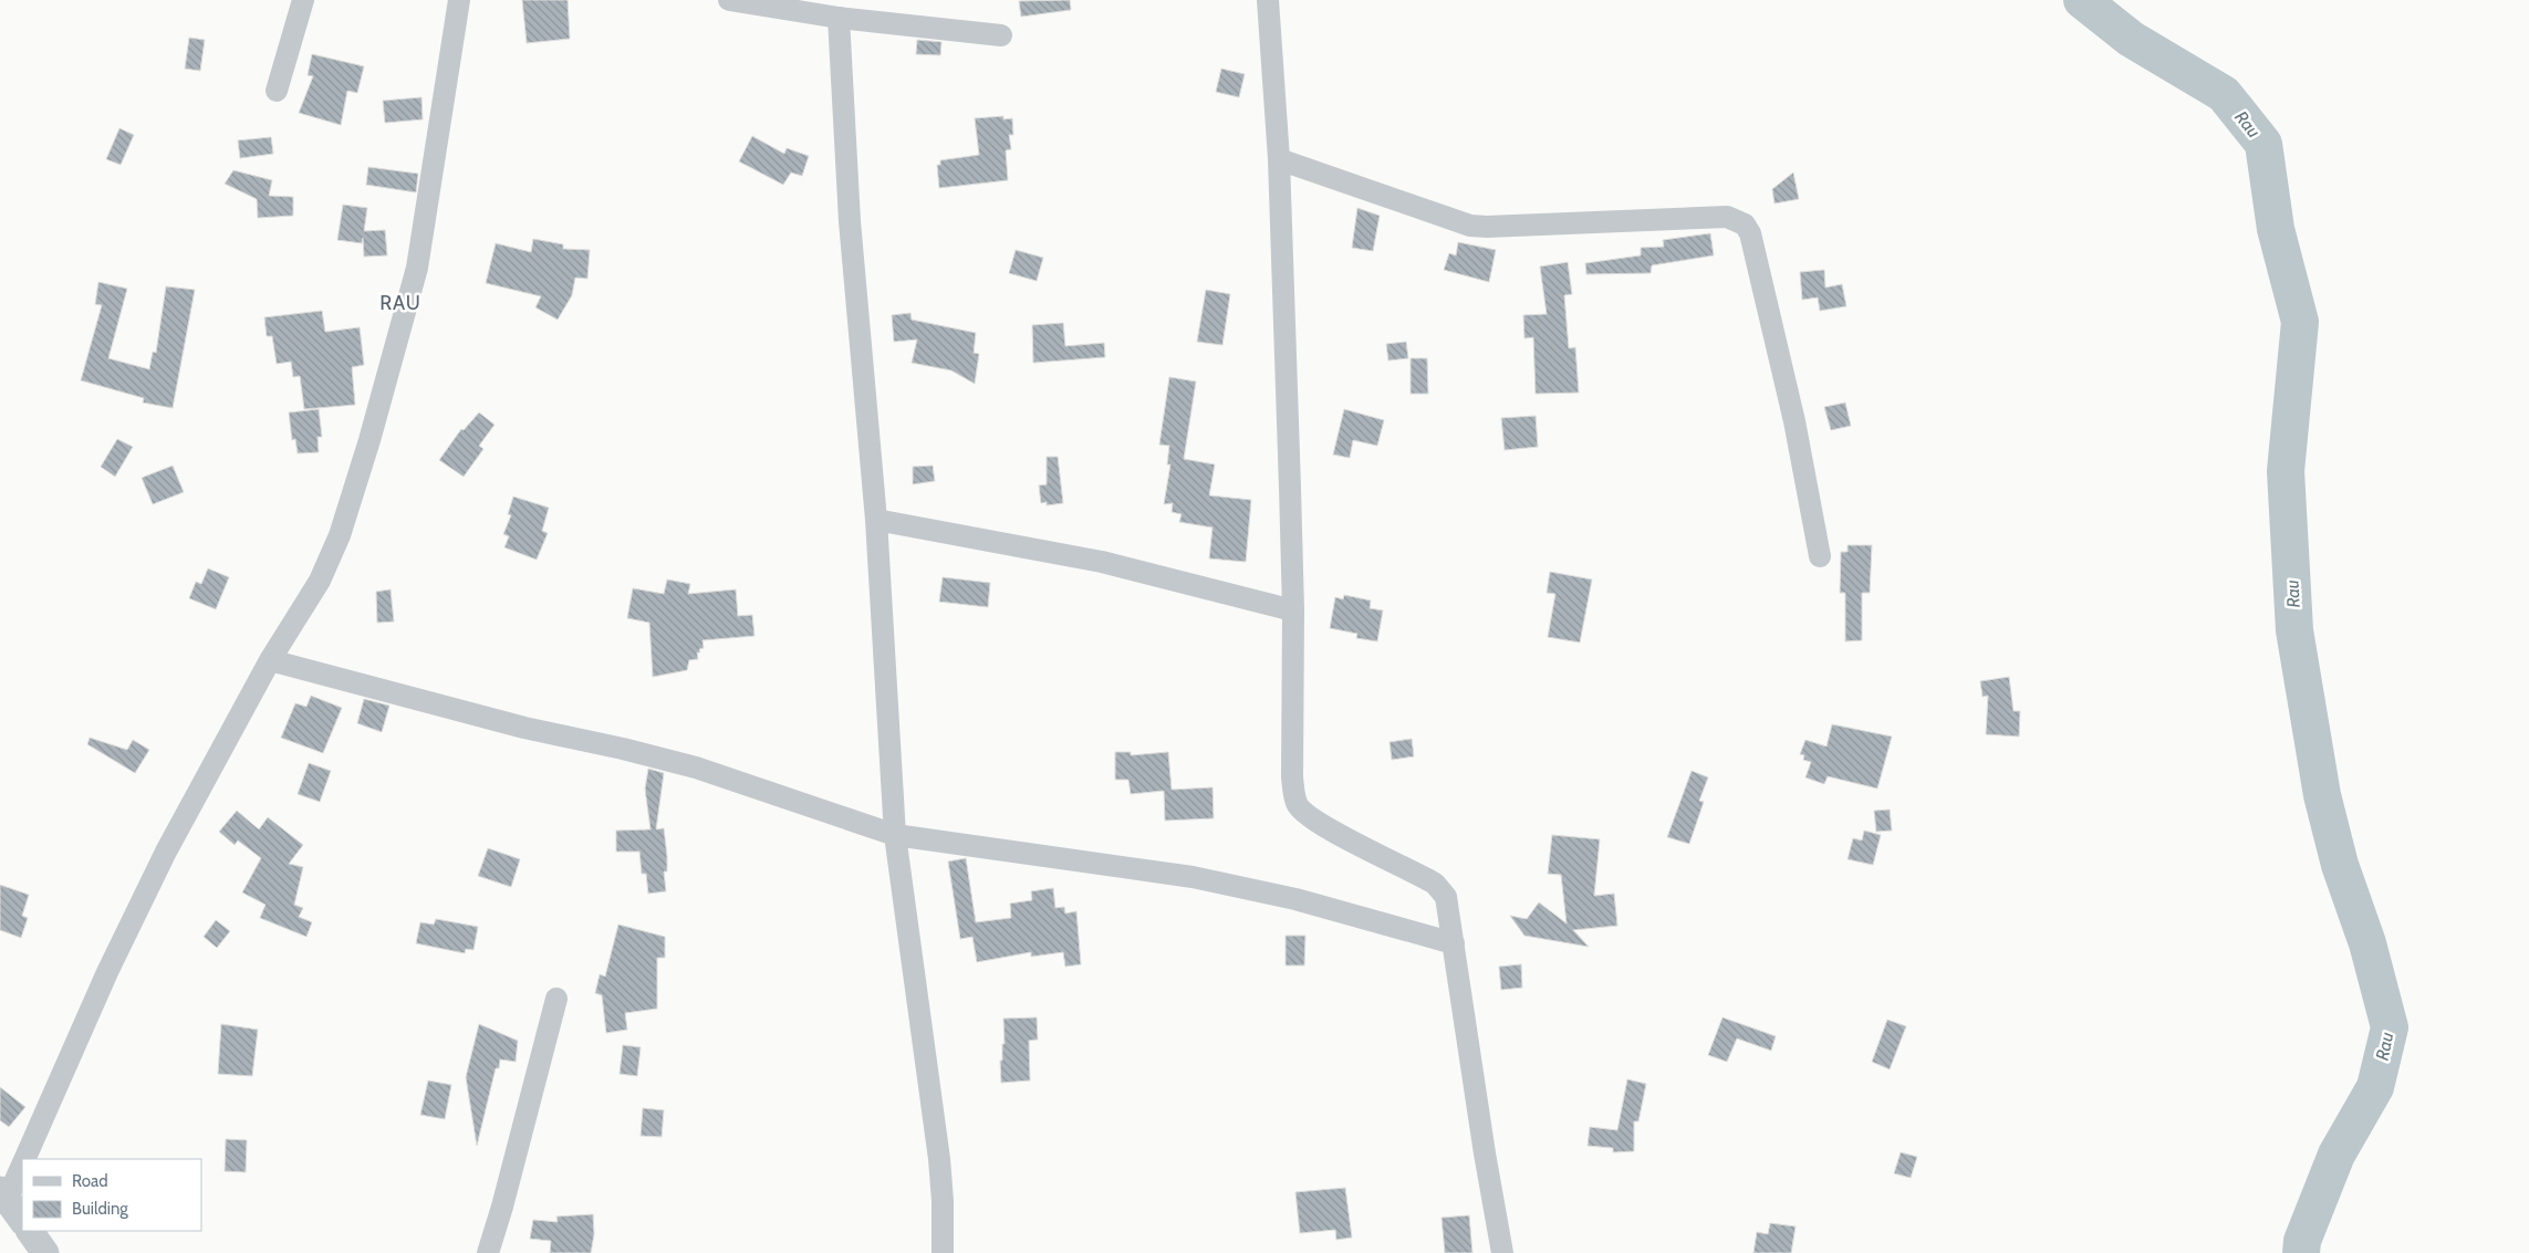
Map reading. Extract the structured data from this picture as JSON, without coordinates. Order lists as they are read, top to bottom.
{
  "districts": ["RAU"],
  "water": ["Rau"],
  "legend": ["Road", "Building"]
}
